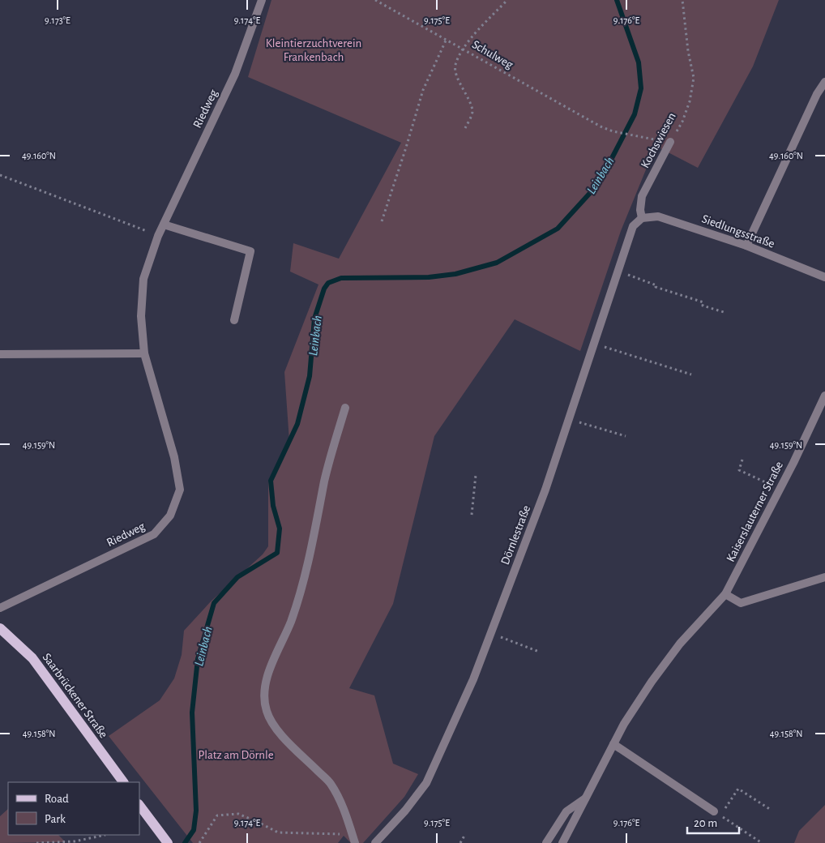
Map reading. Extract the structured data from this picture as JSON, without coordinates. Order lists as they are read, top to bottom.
{
  "streets": {
    "main road": ["Saarbrückener Straße"],
    "street": [
      "Riedweg",
      "Kochswiesen",
      "Siedlungsstraße",
      "Kaiserslauterner Straße",
      "Dörnlestraße"
    ],
    "path": ["Schulweg"]
  },
  "crossings": [
    ["Schulweg", "Kochswiesen"],
    ["Kochswiesen", "Siedlungsstraße"],
    ["Kochswiesen", "Dörnlestraße"],
    ["Siedlungsstraße", "Dörnlestraße"]
  ],
  "water": ["Leinbach"],
  "parks": ["Kleintierzuchtverein Frankenbach", "Platz am Dörnle"],
  "legend": ["Road", "Park"],
  "scale_bar": "20 m",
  "coordinates": [
    "9.173°E",
    "9.174°E",
    "9.175°E",
    "9.176°E",
    "49.160°N",
    "49.159°N",
    "49.158°N"
  ]
}
